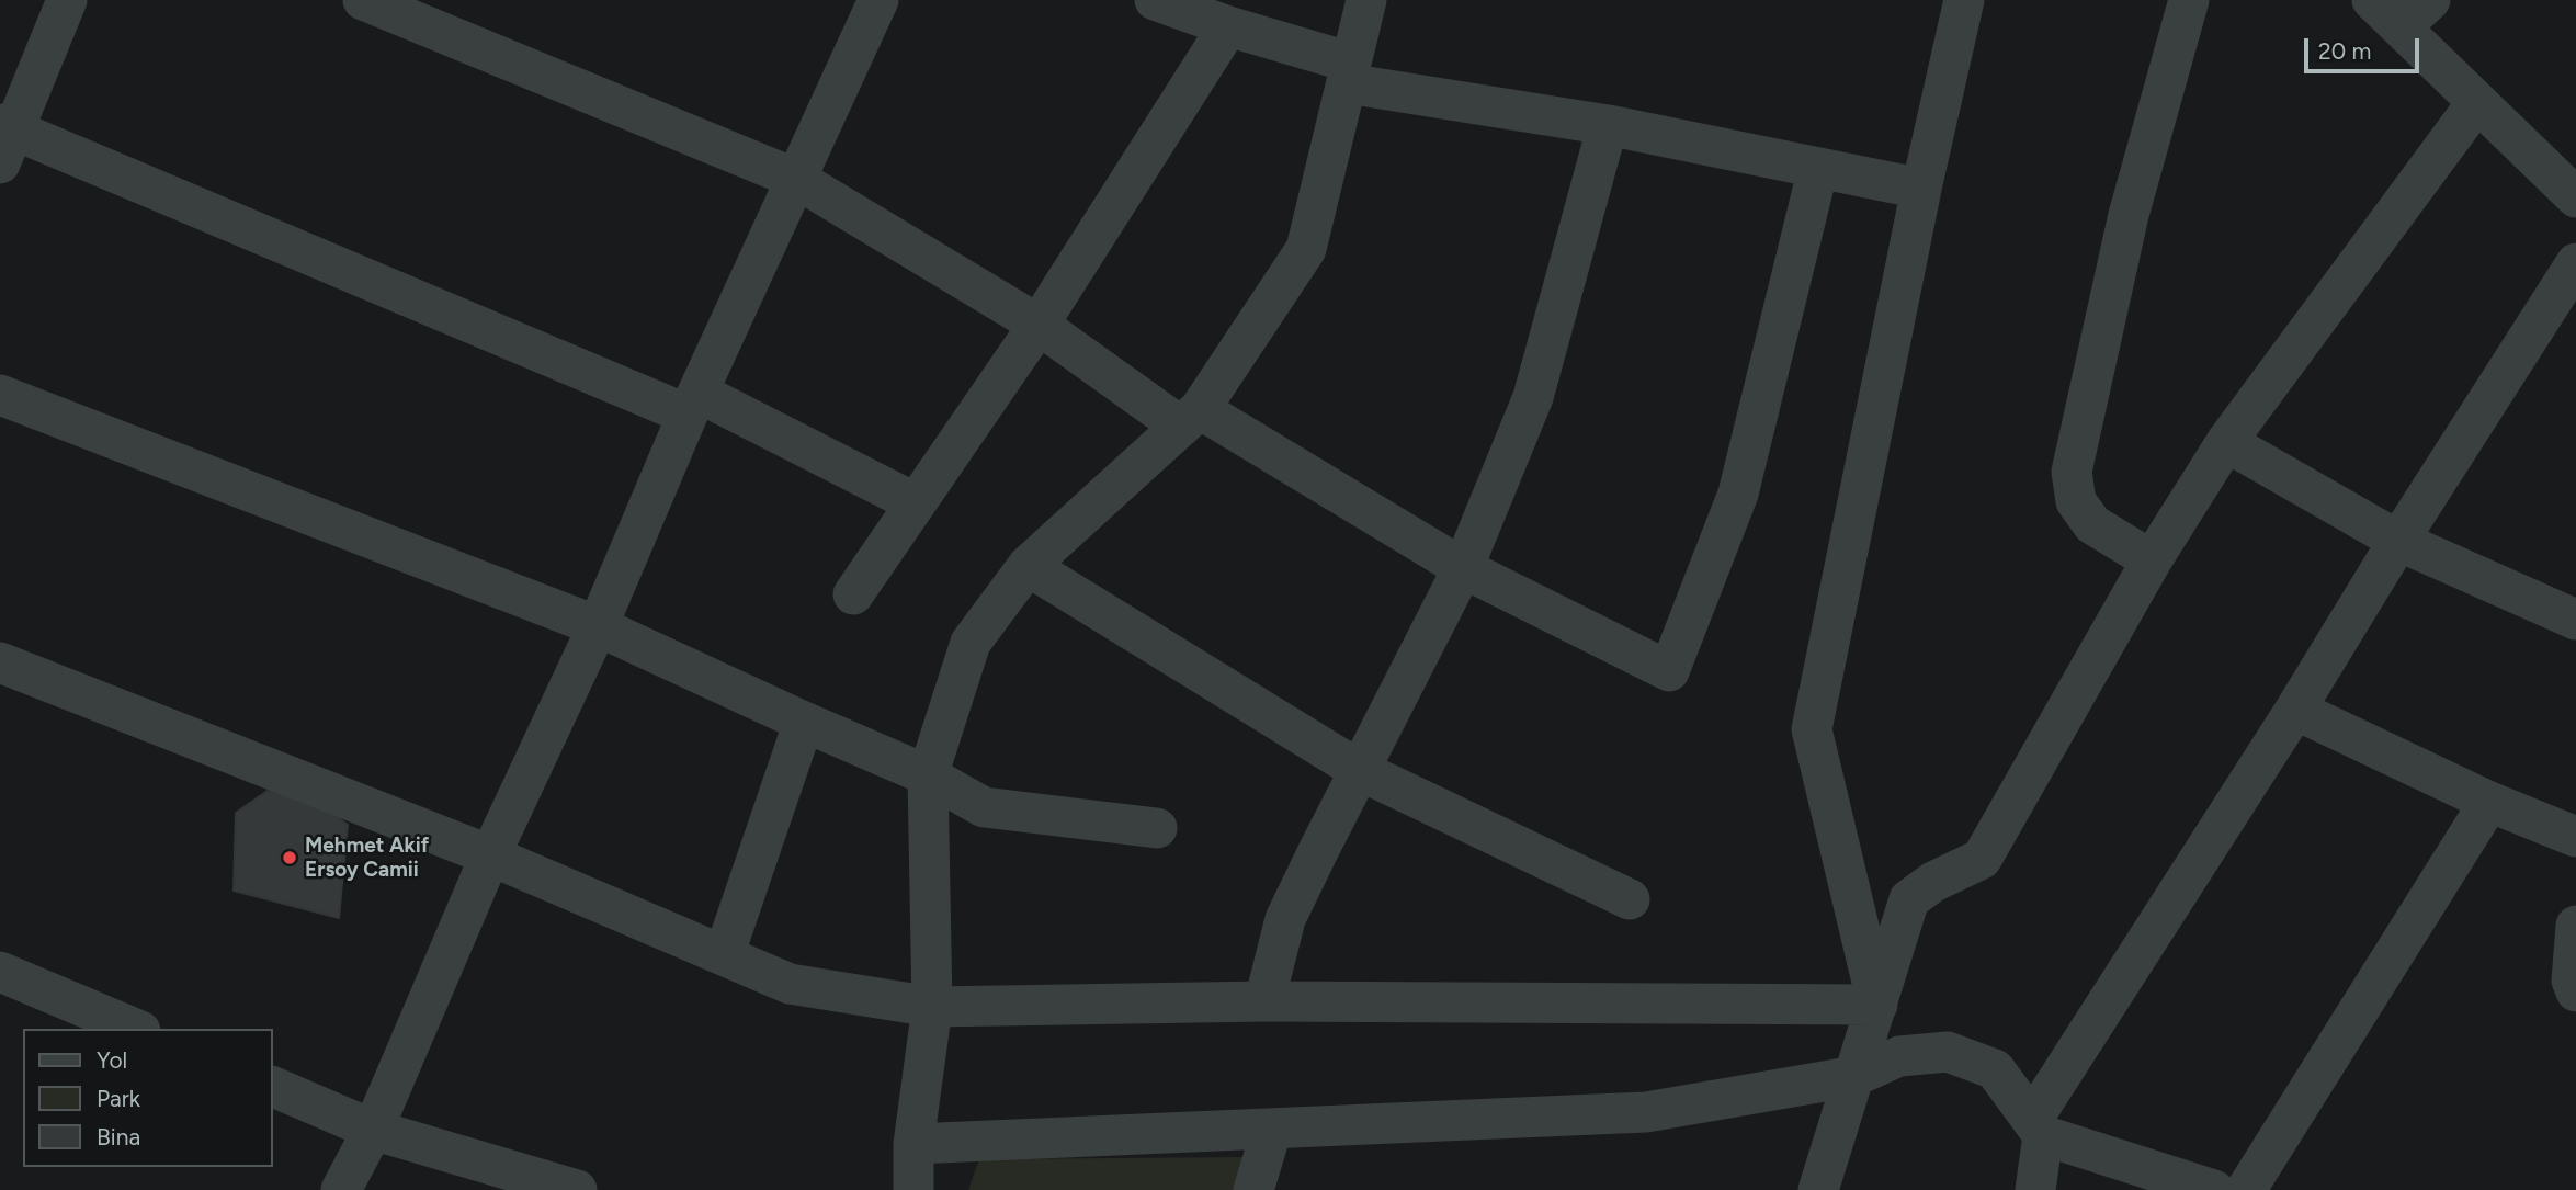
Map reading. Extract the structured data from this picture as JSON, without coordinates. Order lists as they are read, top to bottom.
{
  "places": ["Mehmet Akif Ersoy Camii"],
  "legend": ["Yol", "Park", "Bina"],
  "scale_bar": "20 m"
}
